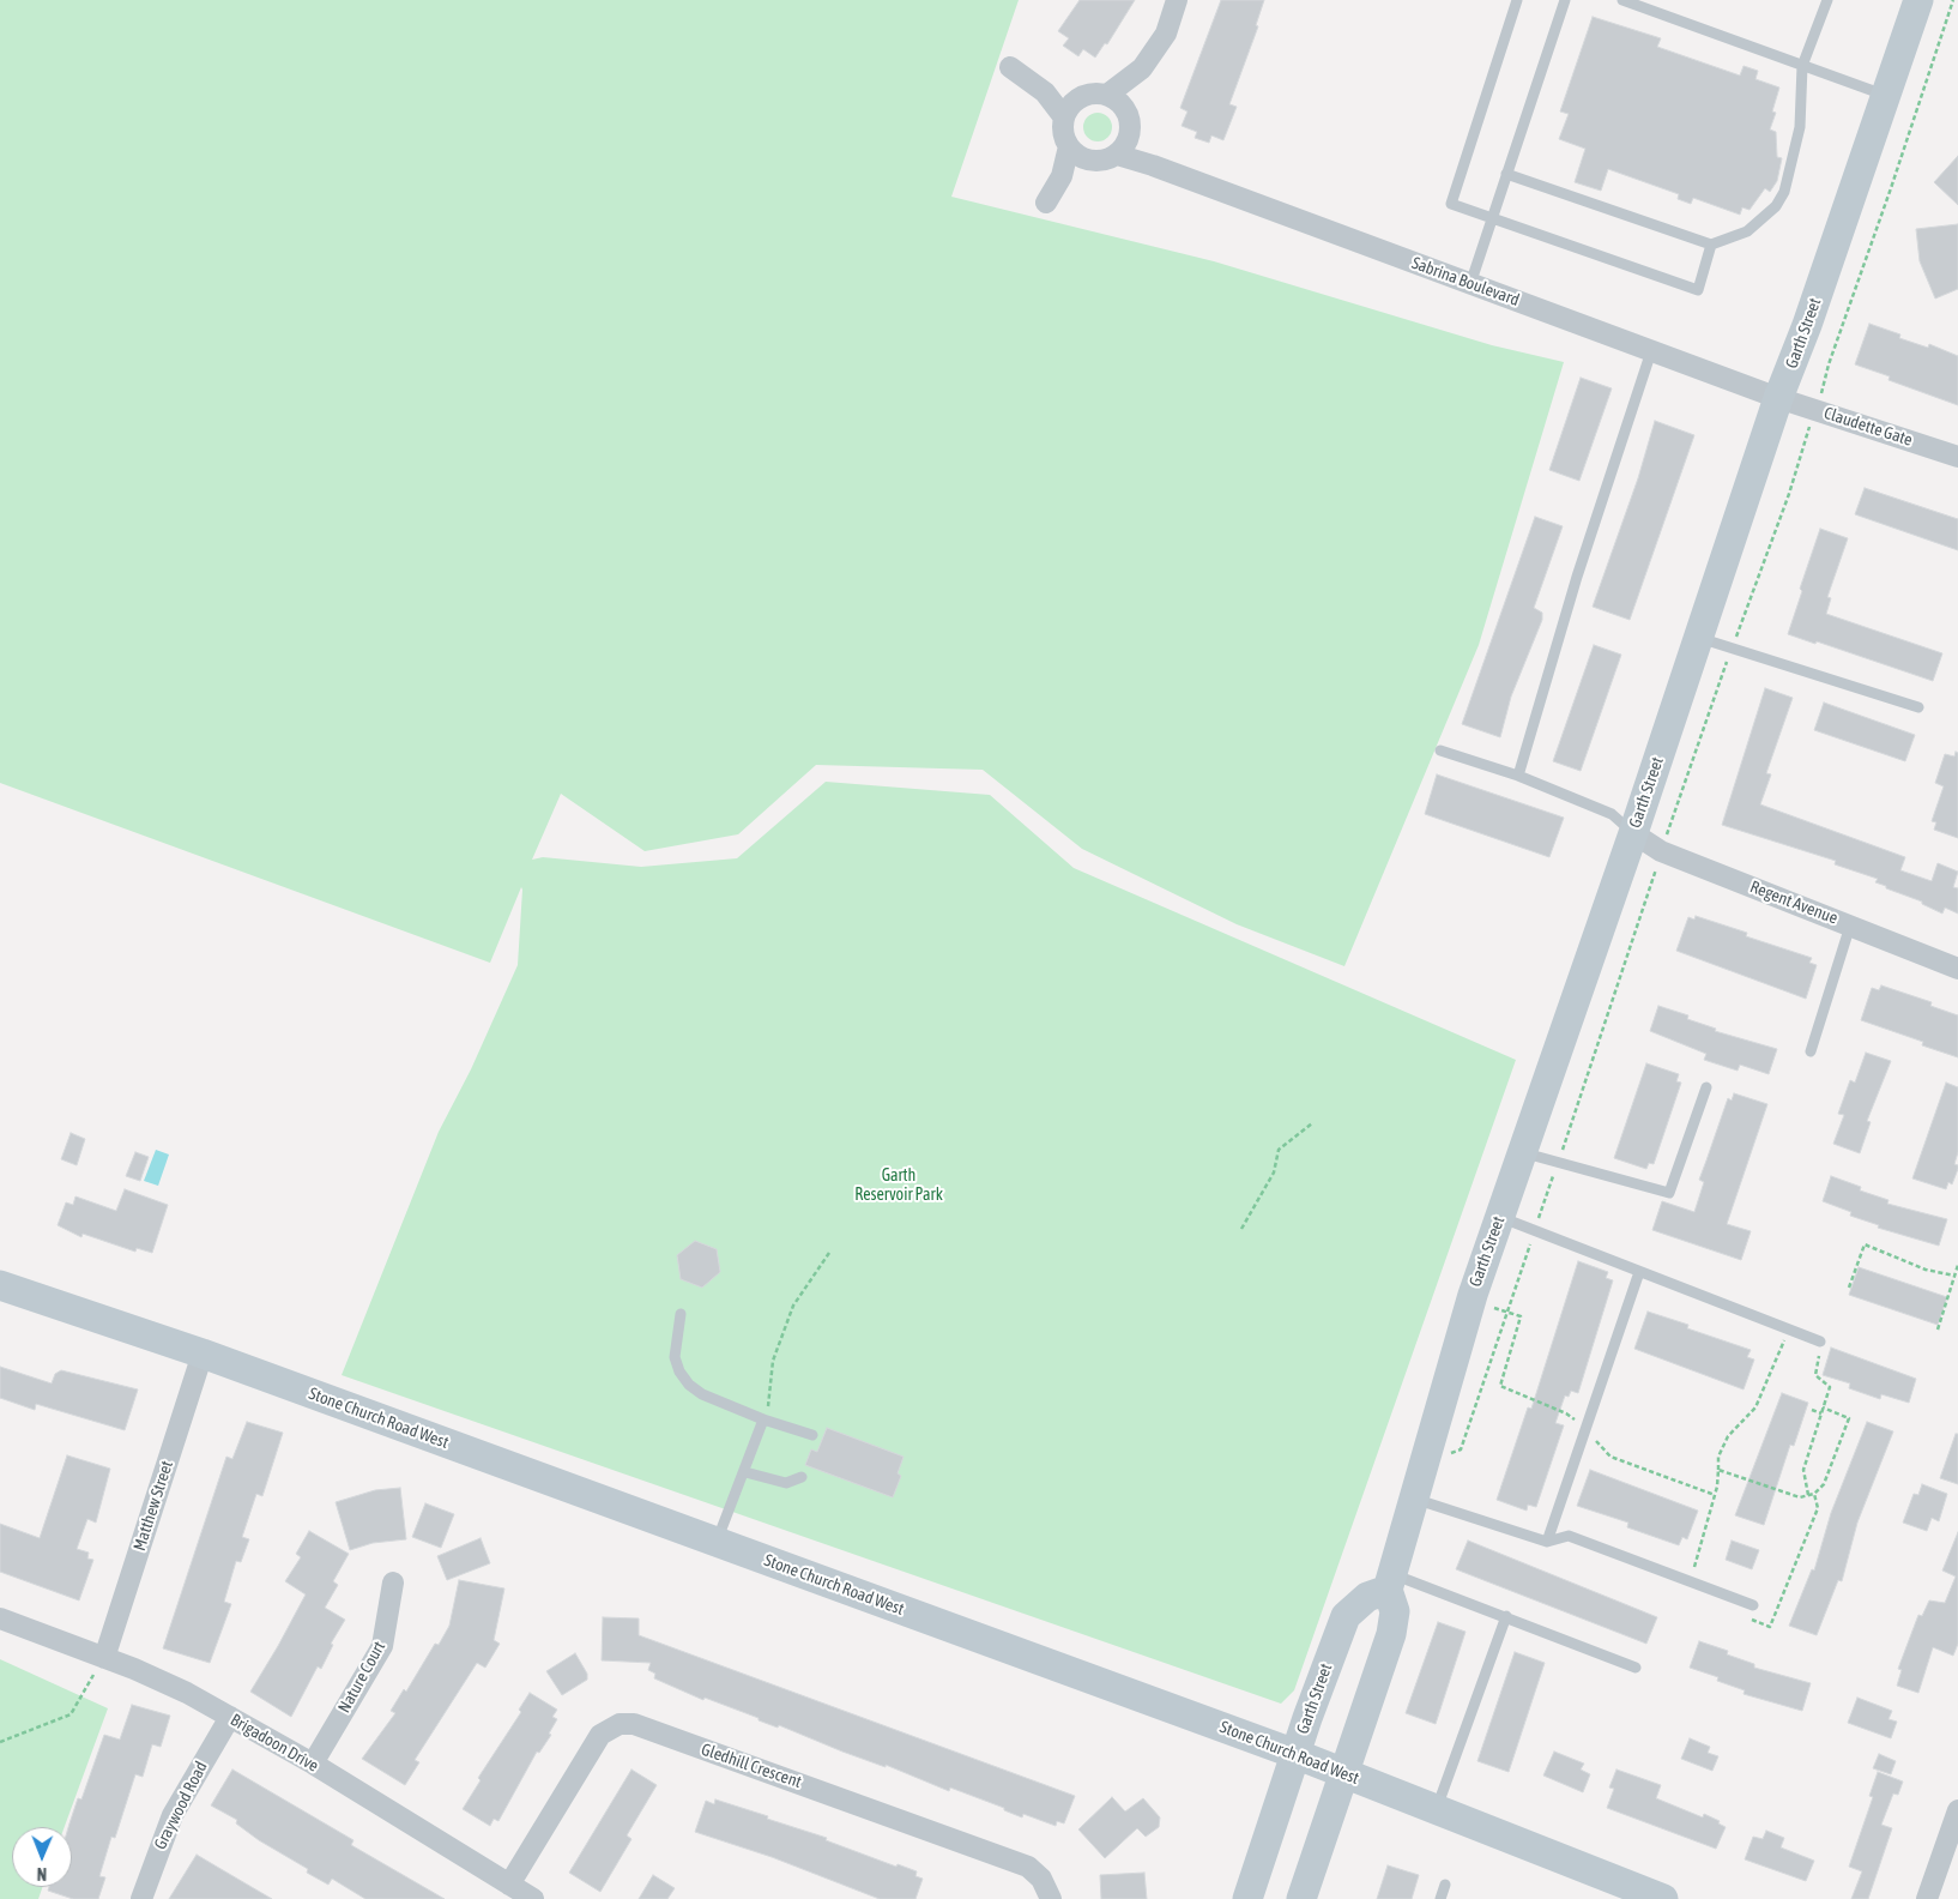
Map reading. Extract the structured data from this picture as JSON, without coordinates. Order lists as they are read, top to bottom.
{
  "streets": {
    "main road": ["Garth Street", "Stone Church Road West"],
    "street": [
      "Sabrina Boulevard",
      "Claudette Gate",
      "Regent Avenue",
      "Matthew Street",
      "Nature Court",
      "Brigadoon Drive",
      "Gledhill Crescent",
      "Graywood Road"
    ]
  },
  "crossings": [
    ["Sabrina Boulevard", "Garth Street"],
    ["Sabrina Boulevard", "Claudette Gate"],
    ["Garth Street", "Claudette Gate"],
    ["Garth Street", "Regent Avenue"],
    ["Garth Street", "Stone Church Road West"],
    ["Stone Church Road West", "Matthew Street"],
    ["Matthew Street", "Brigadoon Drive"],
    ["Nature Court", "Brigadoon Drive"],
    ["Brigadoon Drive", "Gledhill Crescent"],
    ["Brigadoon Drive", "Graywood Road"]
  ],
  "parks": ["Garth Reservoir Park"],
  "north": "bottom"
}
